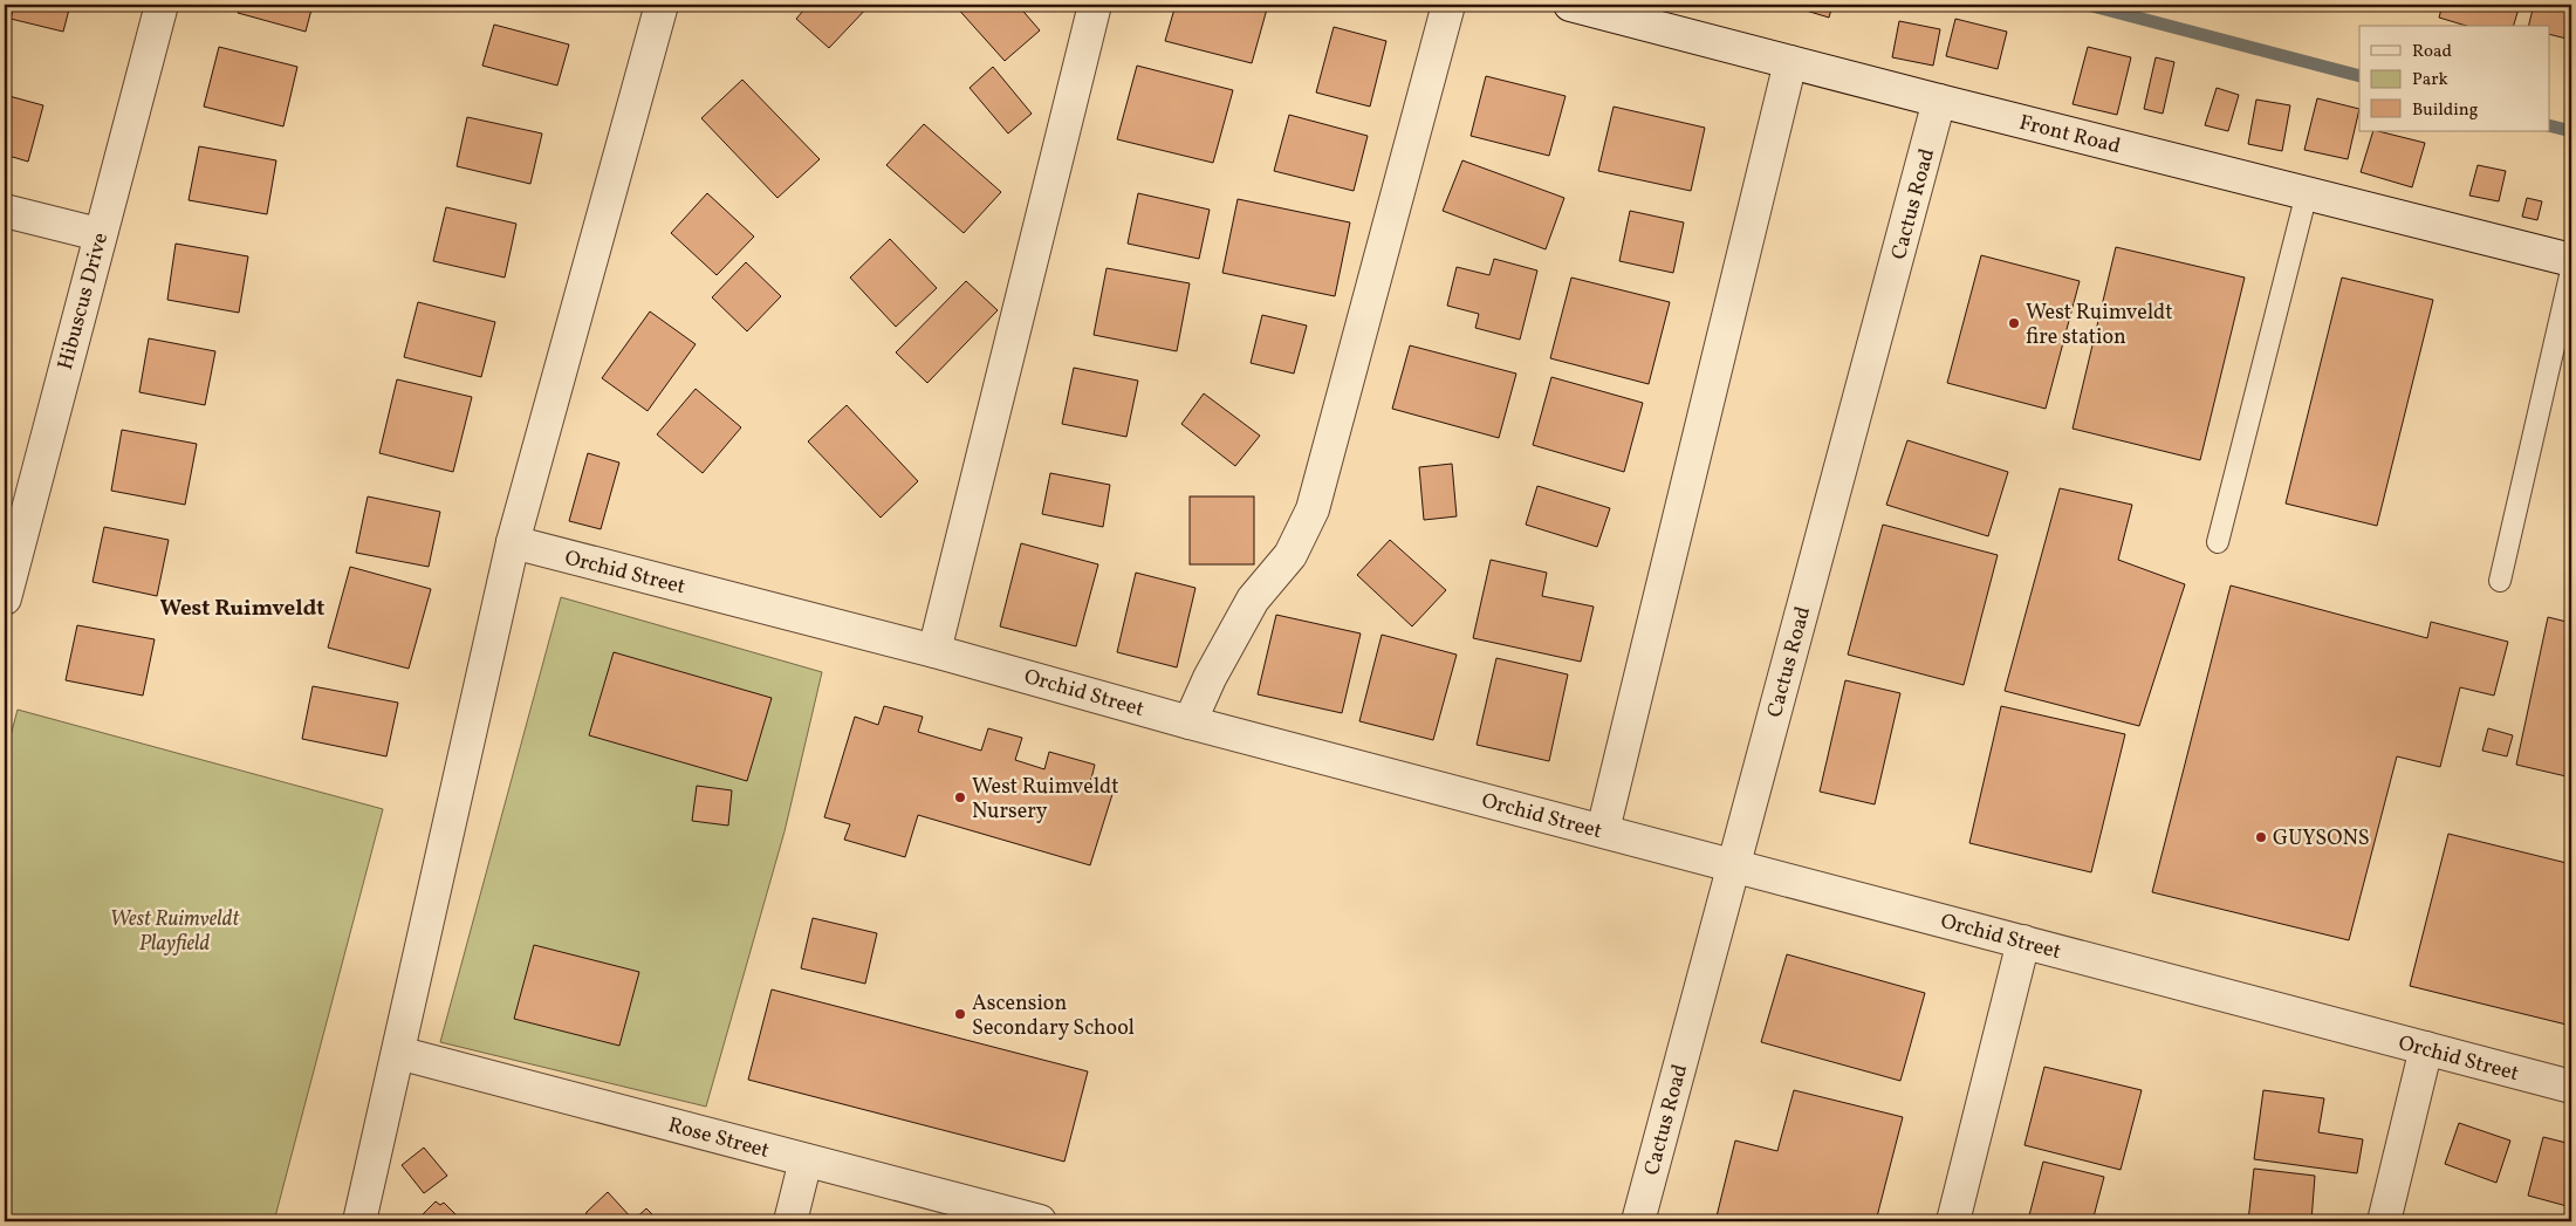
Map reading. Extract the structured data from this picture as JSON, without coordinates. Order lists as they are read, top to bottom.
{
  "streets": {
    "street": [
      "Front Road",
      "Cactus Road",
      "Hibuscus Drive",
      "Orchid Street",
      "Rose Street"
    ]
  },
  "crossings": [
    ["Front Road", "Cactus Road"],
    ["Cactus Road", "Orchid Street"]
  ],
  "districts": ["West Ruimveldt"],
  "parks": ["West Ruimveldt Playfield"],
  "places": [
    "West Ruimveldt fire station",
    "West Ruimveldt Nursery",
    "GUYSONS",
    "Ascension Secondary School"
  ],
  "legend": ["Road", "Park", "Building"]
}
